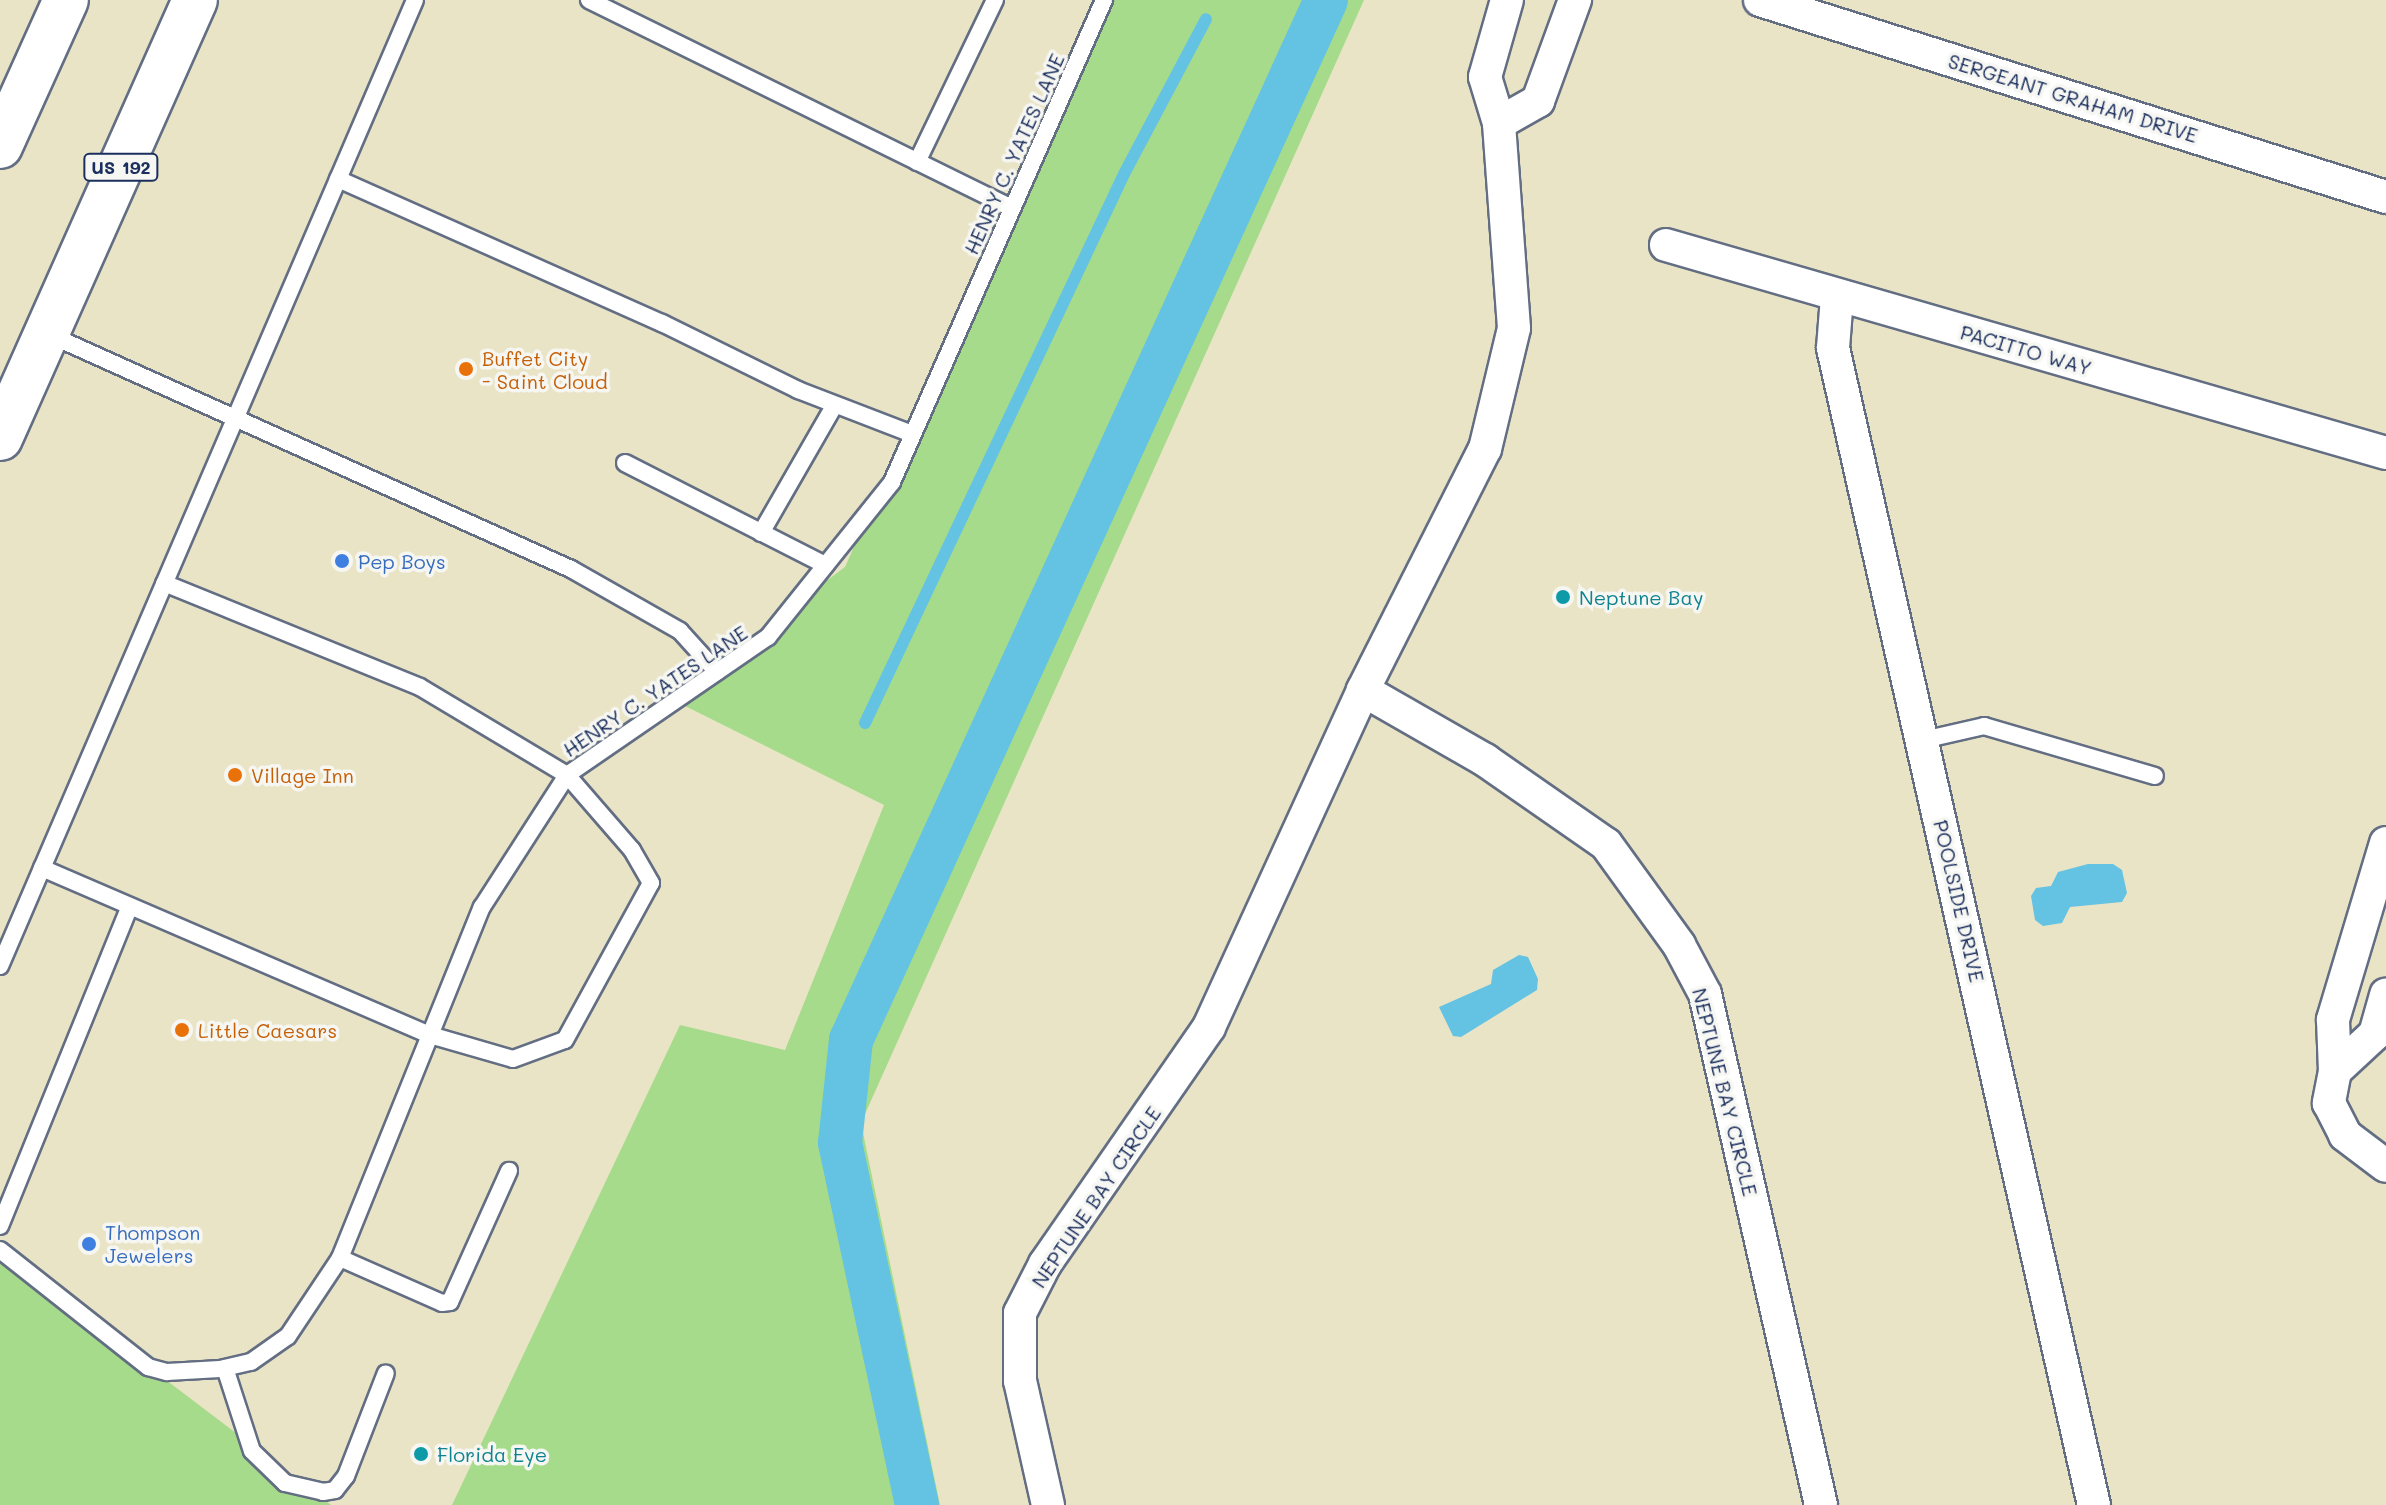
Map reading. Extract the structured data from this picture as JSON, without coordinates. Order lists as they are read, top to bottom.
{
  "streets": {
    "highway": ["US 192"],
    "street": [
      "SERGEANT GRAHAM DRIVE",
      "PACITTO WAY",
      "POOLSIDE DRIVE",
      "NEPTUNE BAY CIRCLE"
    ],
    "lane": ["HENRY C. YATES LANE"]
  },
  "crossings": [
    ["PACITTO WAY", "POOLSIDE DRIVE"]
  ],
  "places": [
    "Buffet City - Saint Cloud",
    "Pep Boys",
    "Neptune Bay",
    "Village Inn",
    "Little Caesars",
    "Thompson Jewelers",
    "Florida Eye"
  ]
}
